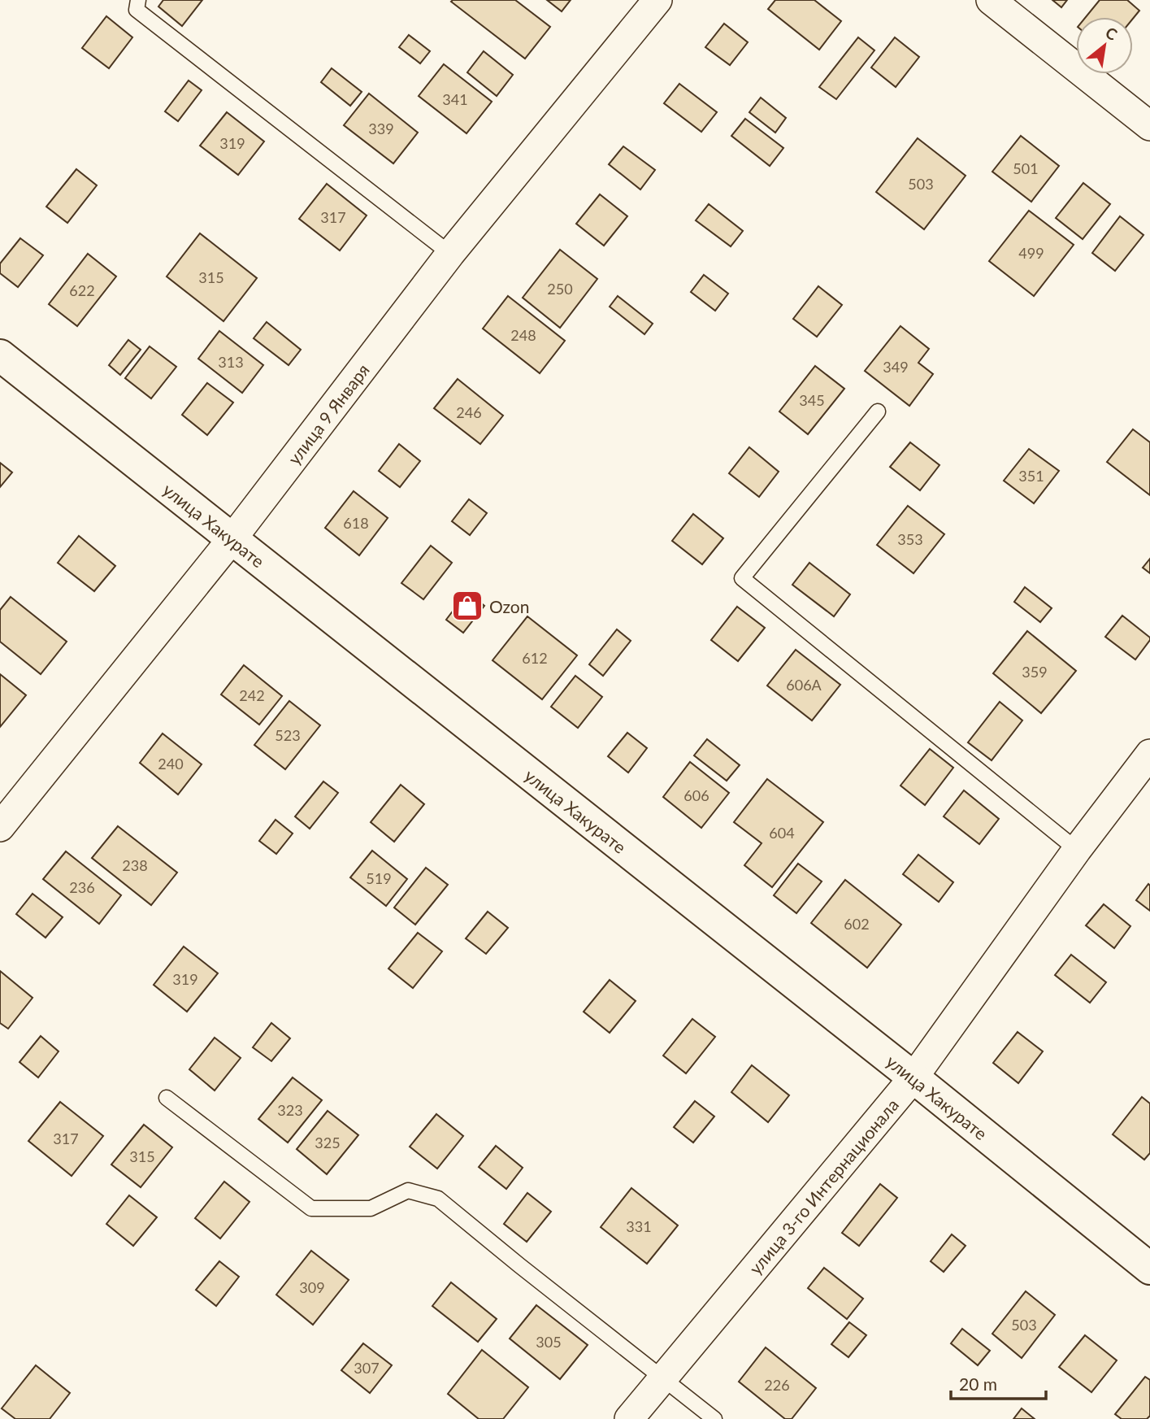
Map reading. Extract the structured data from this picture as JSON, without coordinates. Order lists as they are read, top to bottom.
{
  "streets": {
    "main road": ["улица Хакурате"],
    "street": ["улица 9 Января", "улица 3-го Интернационала"]
  },
  "crossings": [
    ["улица 9 Января", "улица Хакурате"],
    ["улица Хакурате", "улица 3-го Интернационала"]
  ],
  "places": {
    "shop": ["Ozon"]
  },
  "house_numbers": [
    "341",
    "339",
    "319",
    "501",
    "503",
    "317",
    "499",
    "315",
    "250",
    "622",
    "248",
    "313",
    "349",
    "345",
    "246",
    "351",
    "618",
    "353",
    "612",
    "359",
    "606А",
    "242",
    "523",
    "240",
    "606",
    "604",
    "238",
    "519",
    "236",
    "602",
    "319",
    "323",
    "317",
    "325",
    "315",
    "331",
    "309",
    "503",
    "305",
    "307",
    "226"
  ],
  "scale_bar": "20 m",
  "north": "top right"
}
